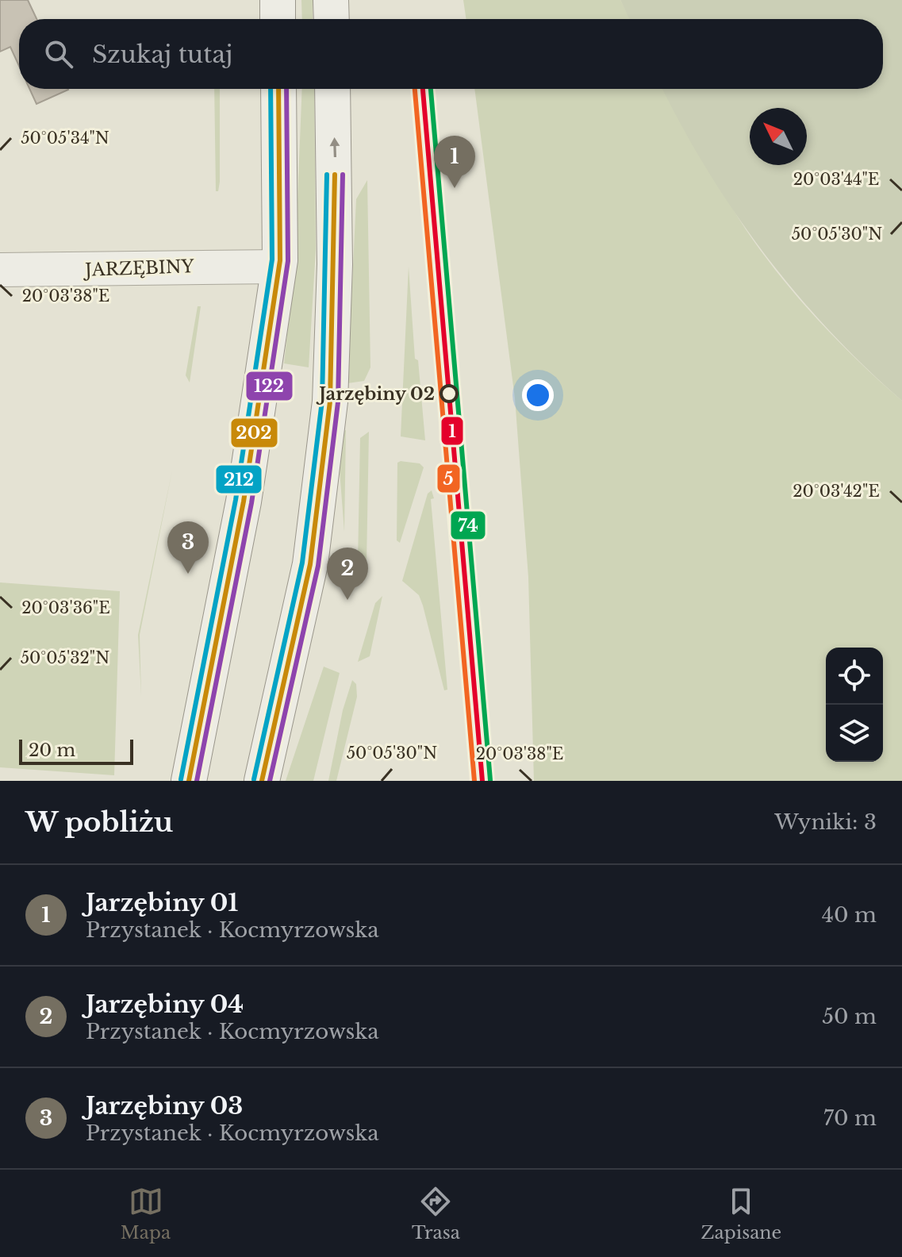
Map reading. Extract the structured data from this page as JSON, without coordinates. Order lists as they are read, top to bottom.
{
  "streets": {
    "street": ["JARZĘBINY"]
  },
  "places": ["Jarzębiny 02"],
  "lines": [
    "transit line 1",
    "transit line 5",
    "transit line 74",
    "transit line 202",
    "transit line 122",
    "transit line 212"
  ],
  "scale_bar": "20 m",
  "north": "top left",
  "page": {
    "search": "Szukaj tutaj",
    "pins": ["1", "3", "2"],
    "scale": "20 m",
    "heading": ["W pobliżu", "Wyniki: 3"],
    "list": [
      {
        "mark": "1",
        "name": "Jarzębiny 01",
        "note": "Przystanek · Kocmyrzowska",
        "value": "40 m"
      },
      {
        "mark": "2",
        "name": "Jarzębiny 04",
        "note": "Przystanek · Kocmyrzowska",
        "value": "50 m"
      },
      {
        "mark": "3",
        "name": "Jarzębiny 03",
        "note": "Przystanek · Kocmyrzowska",
        "value": "70 m"
      }
    ],
    "nav": ["Mapa", "Trasa", "Zapisane"]
  },
  "coordinates": [
    "50°05'34\"N",
    "20°03'44\"E",
    "50°05'30\"N",
    "20°03'38\"E",
    "20°03'42\"E",
    "20°03'36\"E",
    "50°05'32\"N"
  ]
}
